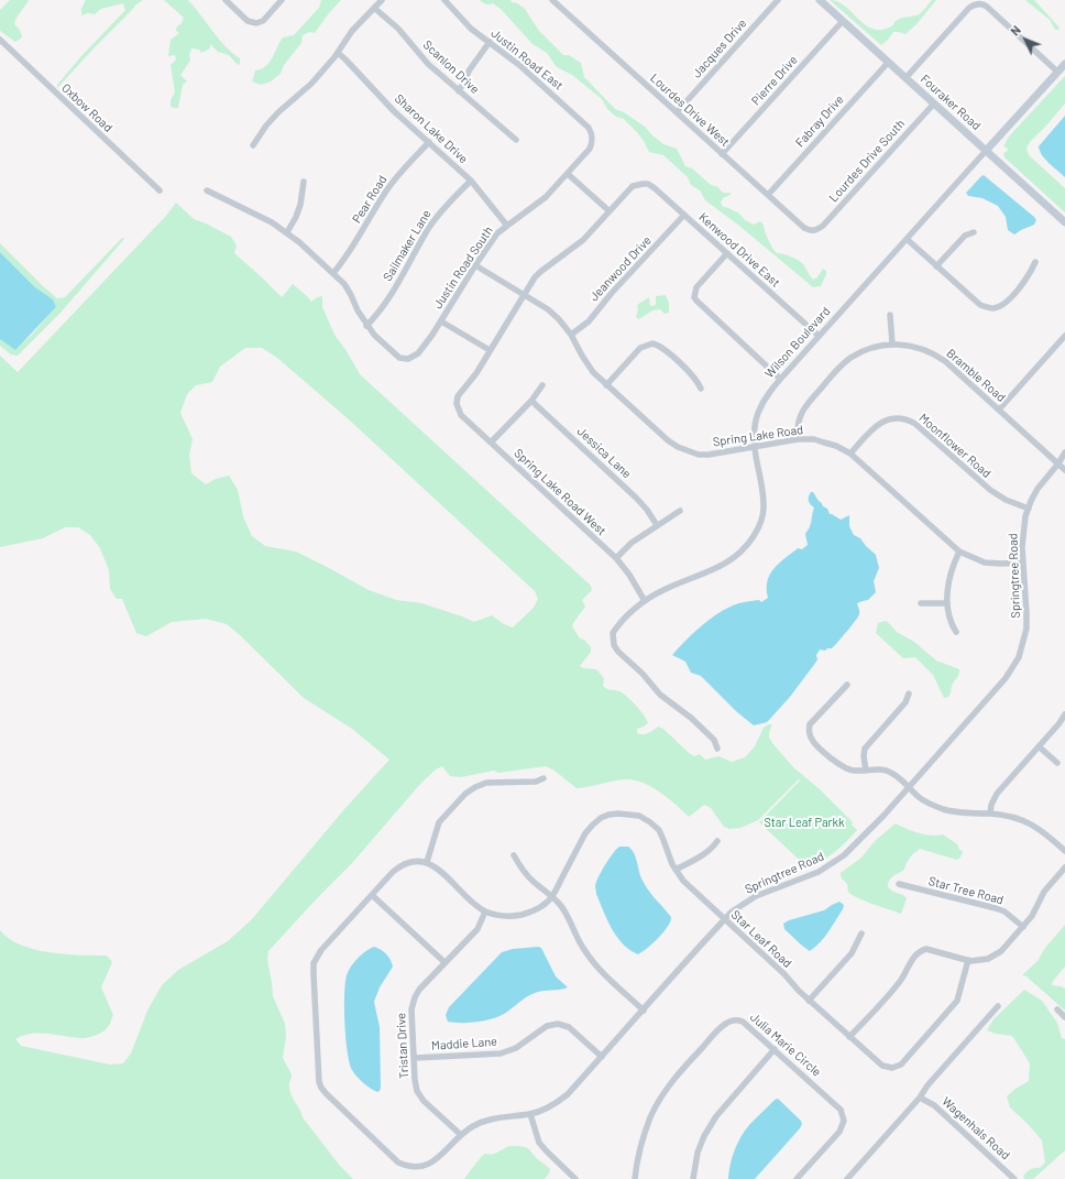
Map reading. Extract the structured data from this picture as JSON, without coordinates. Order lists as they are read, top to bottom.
{
  "streets": {
    "main road": ["Fouraker Road", "Wilson Boulevard"],
    "street": [
      "Jacques Drive",
      "Justin Road East",
      "Scanlon Drive",
      "Pierre Drive",
      "Oxbow Road",
      "Lourdes Drive West",
      "Fabray Drive",
      "Sharon Lake Drive",
      "Lourdes Drive South",
      "Pear Road",
      "Sailmaker Lane",
      "Kenwood Drive East",
      "Justin Road South",
      "Jeanwood Drive",
      "Bramble Road",
      "Spring Lake Road",
      "Moonflower Road",
      "Jessica Lane",
      "Spring Lake Road West",
      "Springtree Road",
      "Star Tree Road",
      "Star Leaf Road",
      "Maddie Lane",
      "Julia Marie Circle",
      "Tristan Drive",
      "Wagenhals Road"
    ]
  },
  "crossings": [
    ["Jacques Drive", "Lourdes Drive West"],
    ["Justin Road East", "Justin Road South"],
    ["Pierre Drive", "Fouraker Road"],
    ["Pierre Drive", "Lourdes Drive West"],
    ["Fouraker Road", "Fabray Drive"],
    ["Fouraker Road", "Lourdes Drive South"],
    ["Fouraker Road", "Wilson Boulevard"],
    ["Lourdes Drive West", "Fabray Drive"],
    ["Lourdes Drive West", "Lourdes Drive South"],
    ["Sharon Lake Drive", "Pear Road"],
    ["Sharon Lake Drive", "Sailmaker Lane"],
    ["Sharon Lake Drive", "Justin Road South"],
    ["Sailmaker Lane", "Justin Road South"],
    ["Kenwood Drive East", "Jeanwood Drive"],
    ["Kenwood Drive East", "Wilson Boulevard"],
    ["Justin Road South", "Spring Lake Road"],
    ["Jeanwood Drive", "Spring Lake Road"],
    ["Wilson Boulevard", "Spring Lake Road"],
    ["Wilson Boulevard", "Spring Lake Road West"],
    ["Bramble Road", "Spring Lake Road"],
    ["Bramble Road", "Springtree Road"],
    ["Spring Lake Road", "Moonflower Road"],
    ["Spring Lake Road", "Springtree Road"],
    ["Moonflower Road", "Springtree Road"],
    ["Springtree Road", "Star Leaf Road"],
    ["Springtree Road", "Maddie Lane"],
    ["Springtree Road", "Tristan Drive"],
    ["Maddie Lane", "Tristan Drive"]
  ],
  "parks": ["Star Leaf Parkk"],
  "north": "top left"
}
